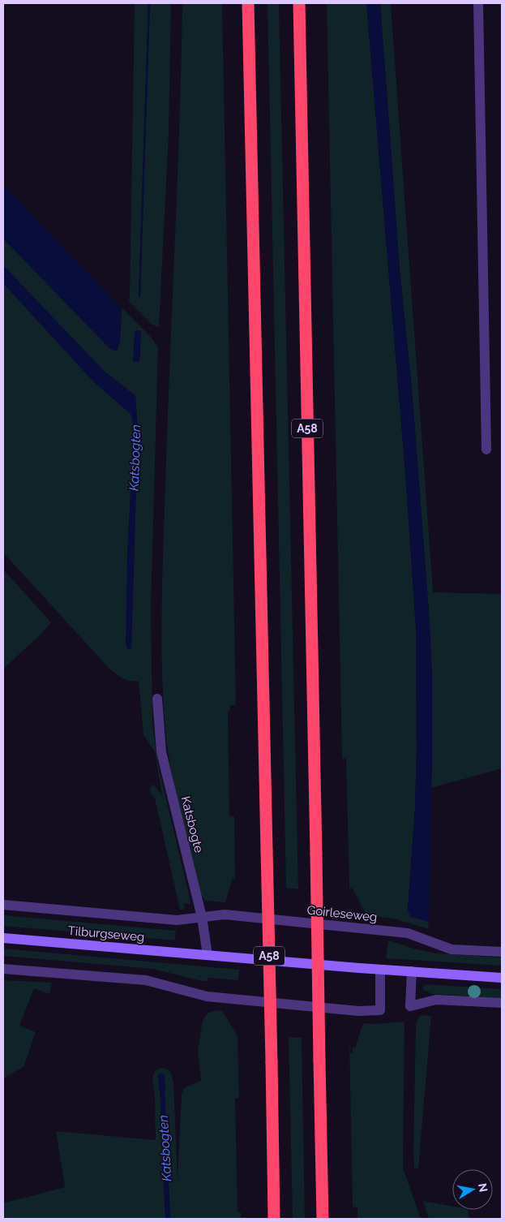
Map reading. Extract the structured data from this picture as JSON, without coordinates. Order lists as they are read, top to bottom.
{
  "streets": {
    "highway": ["A58"],
    "street": ["Katsbogte", "Goirleseweg", "Tilburgseweg"]
  },
  "crossings": [
    ["Katsbogte", "Goirleseweg"],
    ["Katsbogte", "Tilburgseweg"],
    ["Goirleseweg", "Tilburgseweg"]
  ],
  "water": ["Katsbogten"],
  "north": "right"
}
